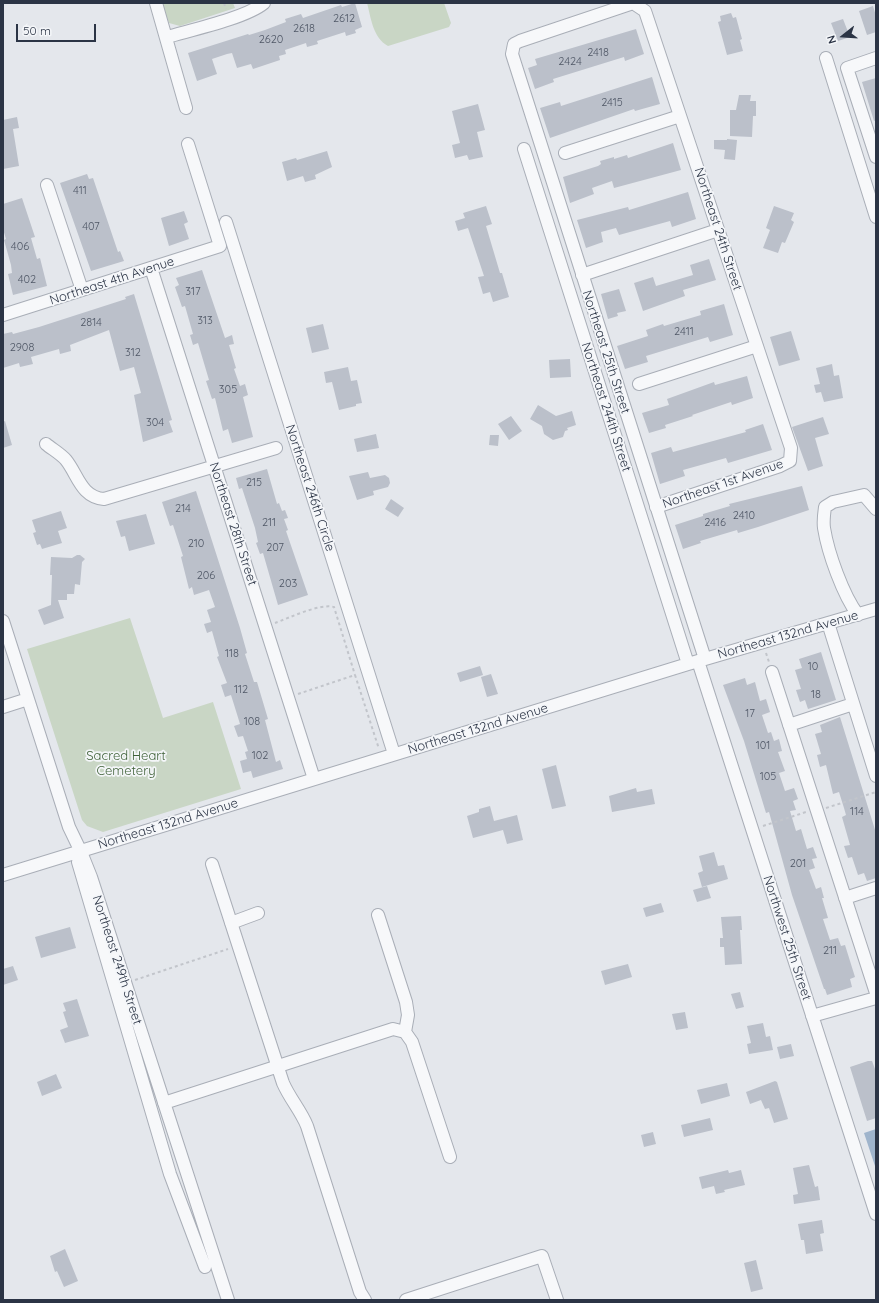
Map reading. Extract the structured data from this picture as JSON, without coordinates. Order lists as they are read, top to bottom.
{
  "streets": {
    "street": [
      "Northeast 24th Street",
      "Northeast 4th Avenue",
      "Northeast 25th Street",
      "Northeast 244th Street",
      "Northeast 1st Avenue",
      "Northeast 246th Circle",
      "Northeast 28th Street",
      "Northeast 132nd Avenue",
      "Northwest 25th Street",
      "Northeast 249th Street"
    ]
  },
  "crossings": [
    ["Northeast 24th Street", "Northeast 25th Street"],
    ["Northeast 24th Street", "Northeast 1st Avenue"],
    ["Northeast 4th Avenue", "Northeast 28th Street"],
    ["Northeast 25th Street", "Northeast 244th Street"],
    ["Northeast 25th Street", "Northeast 1st Avenue"],
    ["Northeast 25th Street", "Northeast 132nd Avenue"],
    ["Northeast 25th Street", "Northwest 25th Street"],
    ["Northeast 244th Street", "Northeast 132nd Avenue"],
    ["Northeast 244th Street", "Northwest 25th Street"],
    ["Northeast 246th Circle", "Northeast 132nd Avenue"],
    ["Northeast 28th Street", "Northeast 132nd Avenue"],
    ["Northeast 132nd Avenue", "Northwest 25th Street"],
    ["Northeast 132nd Avenue", "Northeast 249th Street"]
  ],
  "parks": ["Sacred Heart Cemetery"],
  "house_numbers": [
    "2612",
    "2618",
    "2620",
    "2418",
    "2424",
    "2415",
    "411",
    "407",
    "406",
    "402",
    "317",
    "313",
    "2814",
    "2411",
    "2908",
    "312",
    "305",
    "304",
    "215",
    "214",
    "2410",
    "211",
    "2416",
    "210",
    "207",
    "206",
    "203",
    "118",
    "10",
    "112",
    "18",
    "17",
    "108",
    "101",
    "102",
    "105",
    "114",
    "201",
    "211"
  ],
  "scale_bar": "50 m",
  "north": "left"
}
